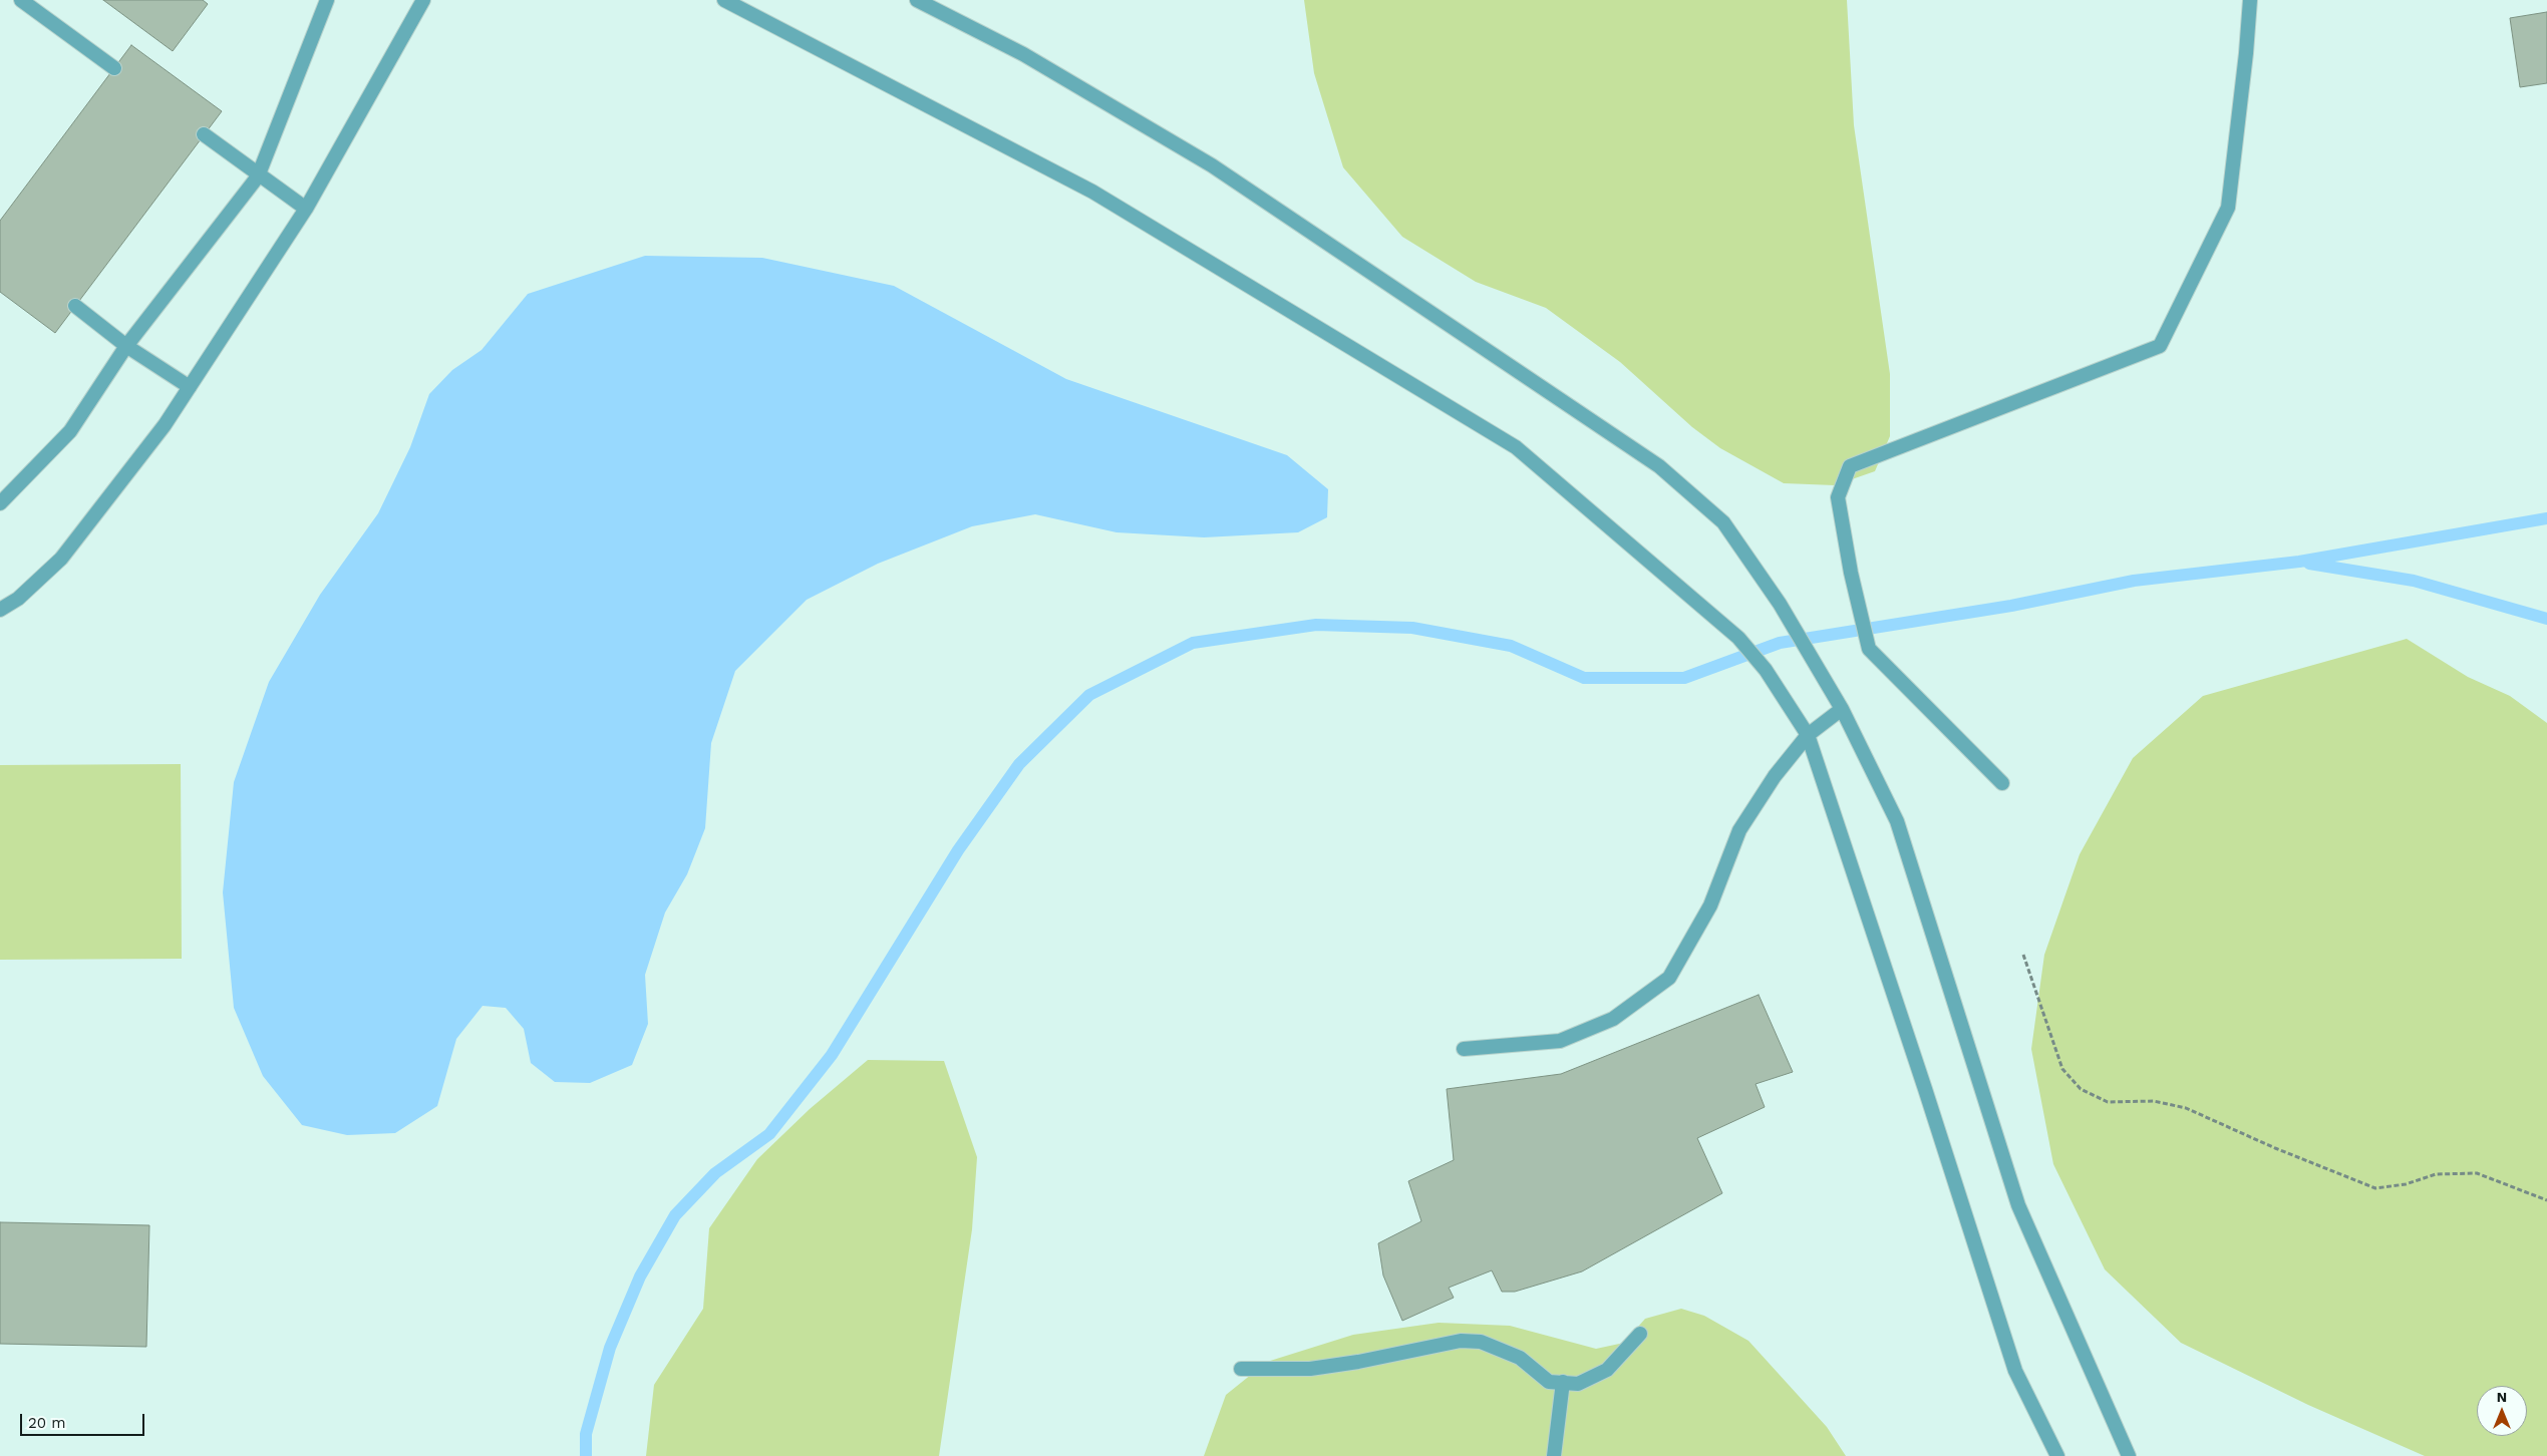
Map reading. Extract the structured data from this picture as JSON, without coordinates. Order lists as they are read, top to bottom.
{
  "scale_bar": "20 m",
  "north": "top"
}
